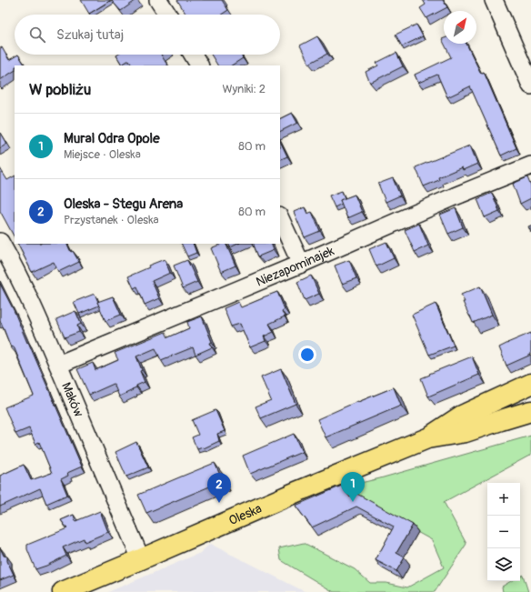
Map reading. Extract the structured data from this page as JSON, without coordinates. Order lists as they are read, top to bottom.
{
  "streets": {
    "main road": ["Oleska"],
    "street": ["Niezapominajek", "Maków"]
  },
  "crossings": [
    ["Niezapominajek", "Maków"],
    ["Maków", "Oleska"]
  ],
  "north": "top right",
  "page": {
    "search": "Szukaj tutaj",
    "heading": ["W pobliżu", "Wyniki: 2"],
    "list": [
      {
        "mark": "1",
        "name": "Mural Odra Opole",
        "note": "Miejsce · Oleska",
        "value": "80 m"
      },
      {
        "mark": "2",
        "name": "Oleska - Stegu Arena",
        "note": "Przystanek · Oleska",
        "value": "80 m"
      }
    ],
    "pins": ["1", "2"],
    "map_buttons": ["+", "−"]
  }
}
